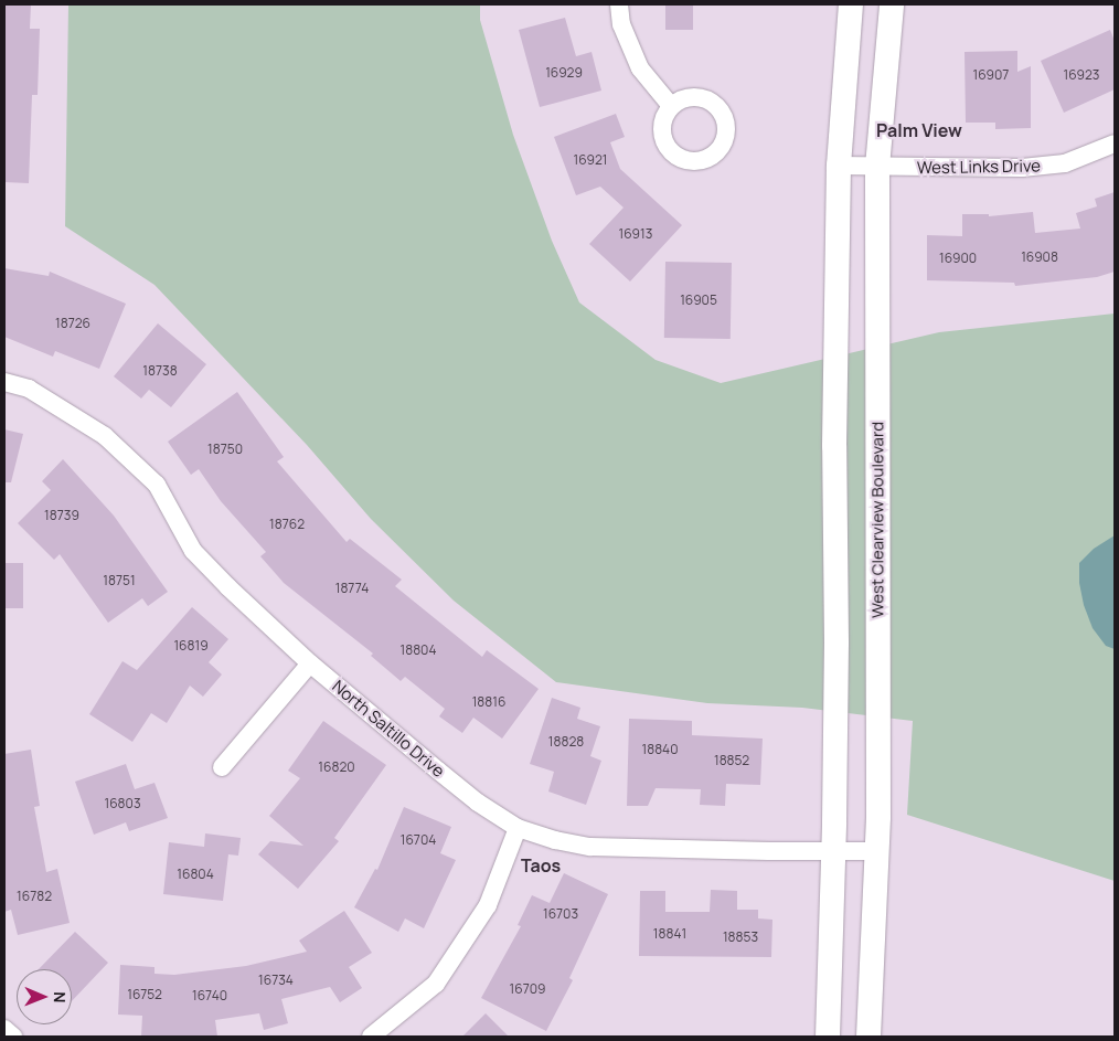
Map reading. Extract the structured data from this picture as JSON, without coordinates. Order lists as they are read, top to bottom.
{
  "streets": {
    "street": ["West Links Drive", "West Clearview Boulevard", "North Saltillo Drive"]
  },
  "crossings": [
    ["West Links Drive", "West Clearview Boulevard"],
    ["West Clearview Boulevard", "North Saltillo Drive"]
  ],
  "districts": ["Palm View", "Taos"],
  "house_numbers": [
    "16929",
    "16907",
    "16923",
    "16921",
    "16913",
    "16908",
    "16900",
    "16905",
    "18726",
    "18738",
    "18750",
    "18739",
    "18762",
    "18751",
    "18774",
    "16819",
    "18804",
    "18816",
    "18828",
    "18840",
    "18852",
    "16820",
    "16803",
    "16704",
    "16804",
    "16782",
    "16703",
    "18841",
    "18853",
    "16734",
    "16709",
    "16752",
    "16740"
  ],
  "north": "right"
}
